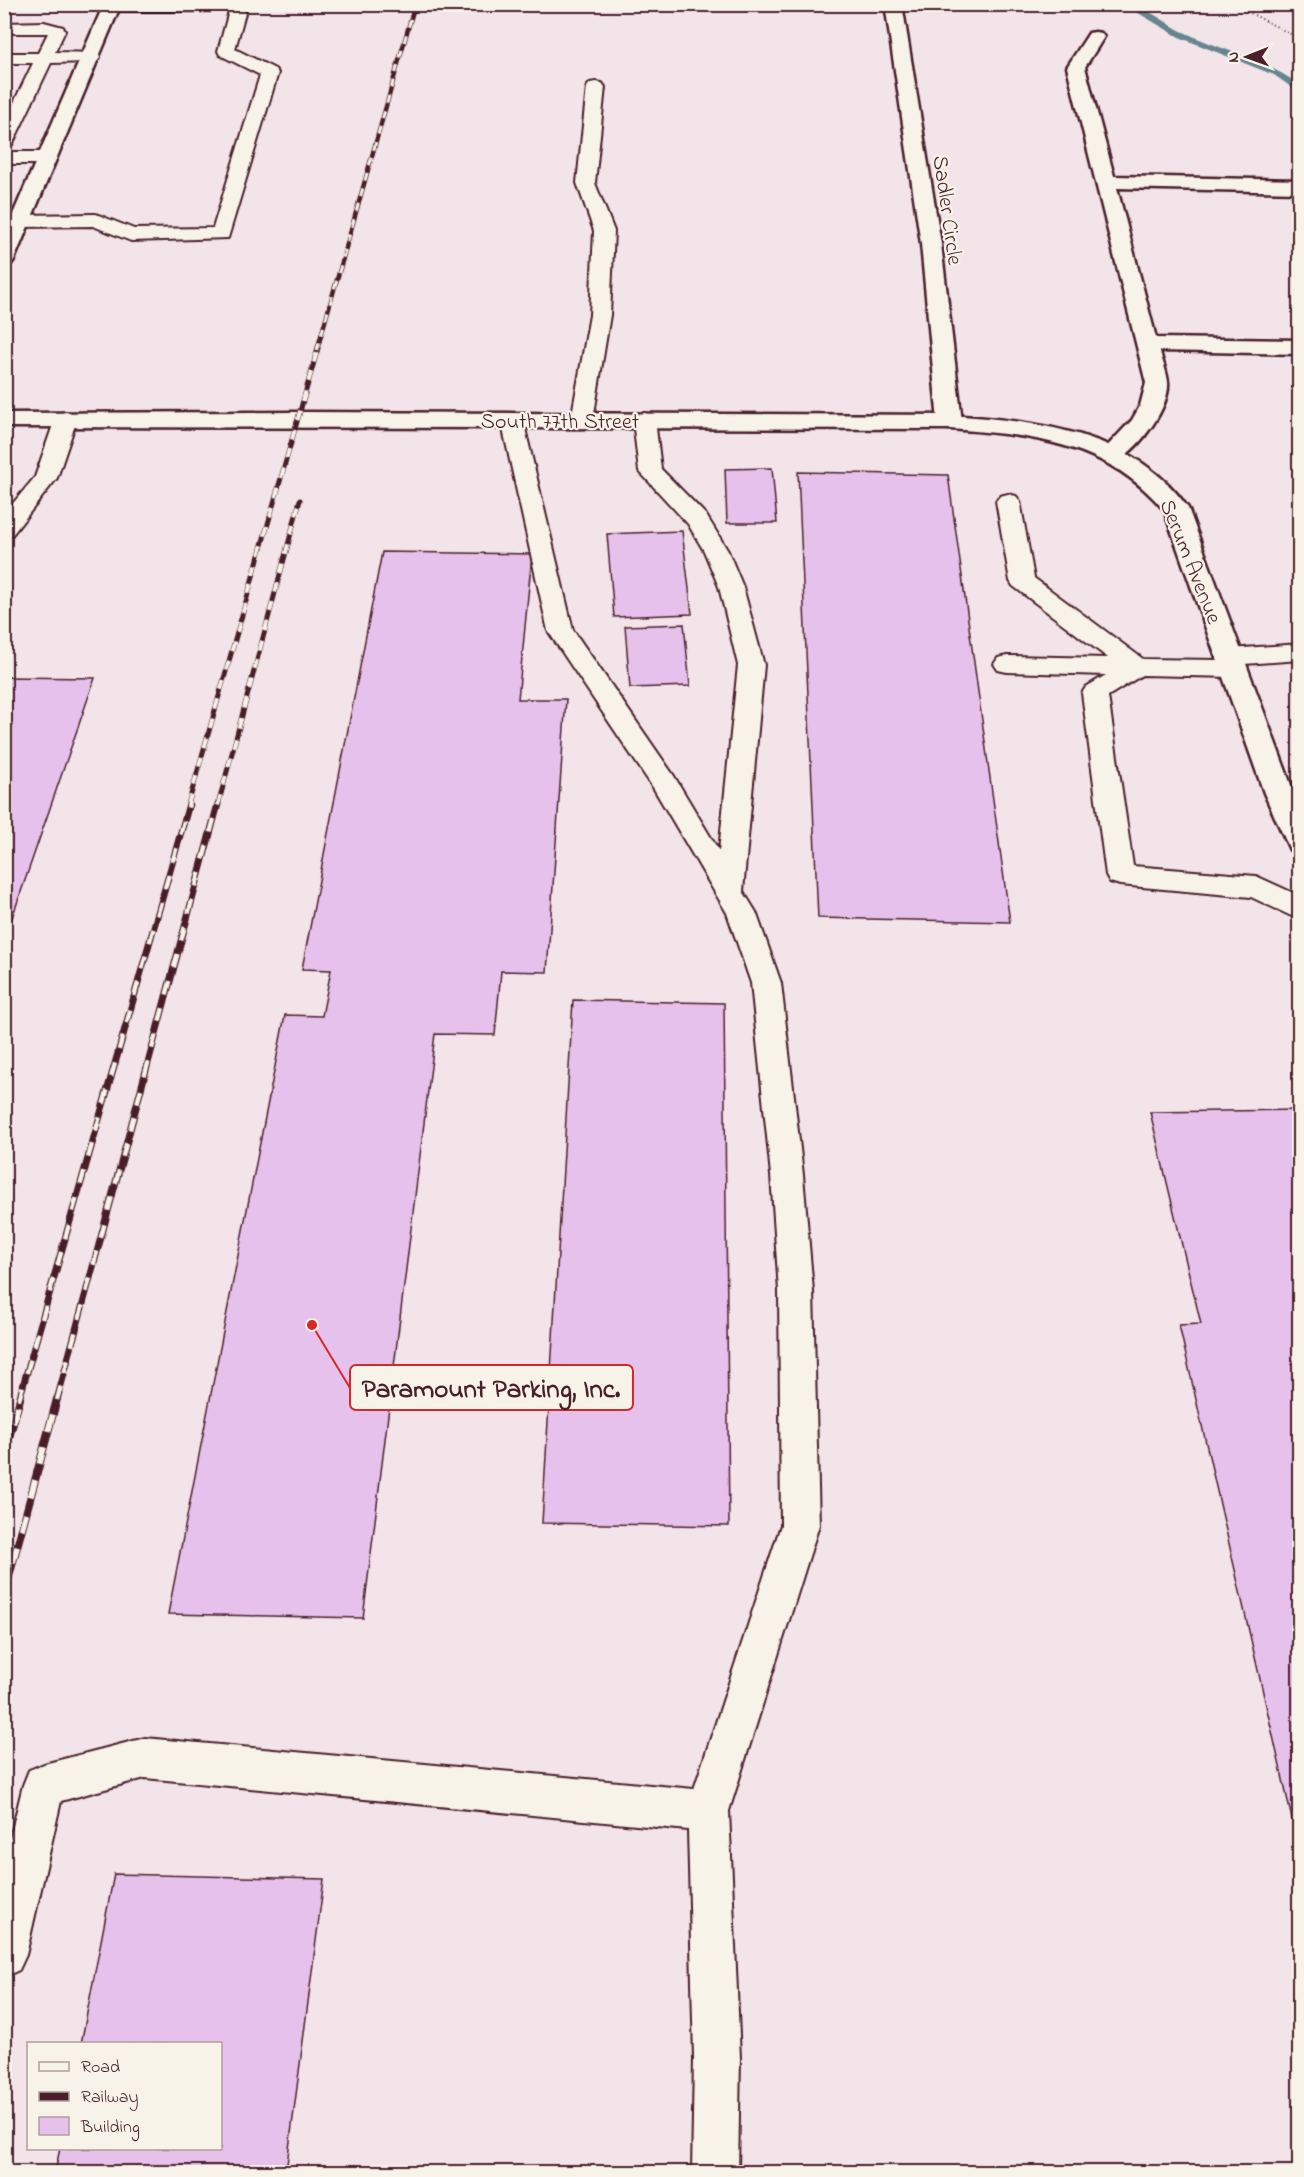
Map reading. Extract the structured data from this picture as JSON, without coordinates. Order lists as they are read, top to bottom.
{
  "streets": {
    "street": ["Sadler Circle", "South 77th Street", "Serum Avenue"]
  },
  "crossings": [
    ["Sadler Circle", "South 77th Street"],
    ["South 77th Street", "Serum Avenue"]
  ],
  "places": ["Paramount Parking, Inc."],
  "legend": ["Road", "Railway", "Building"],
  "north": "left"
}
